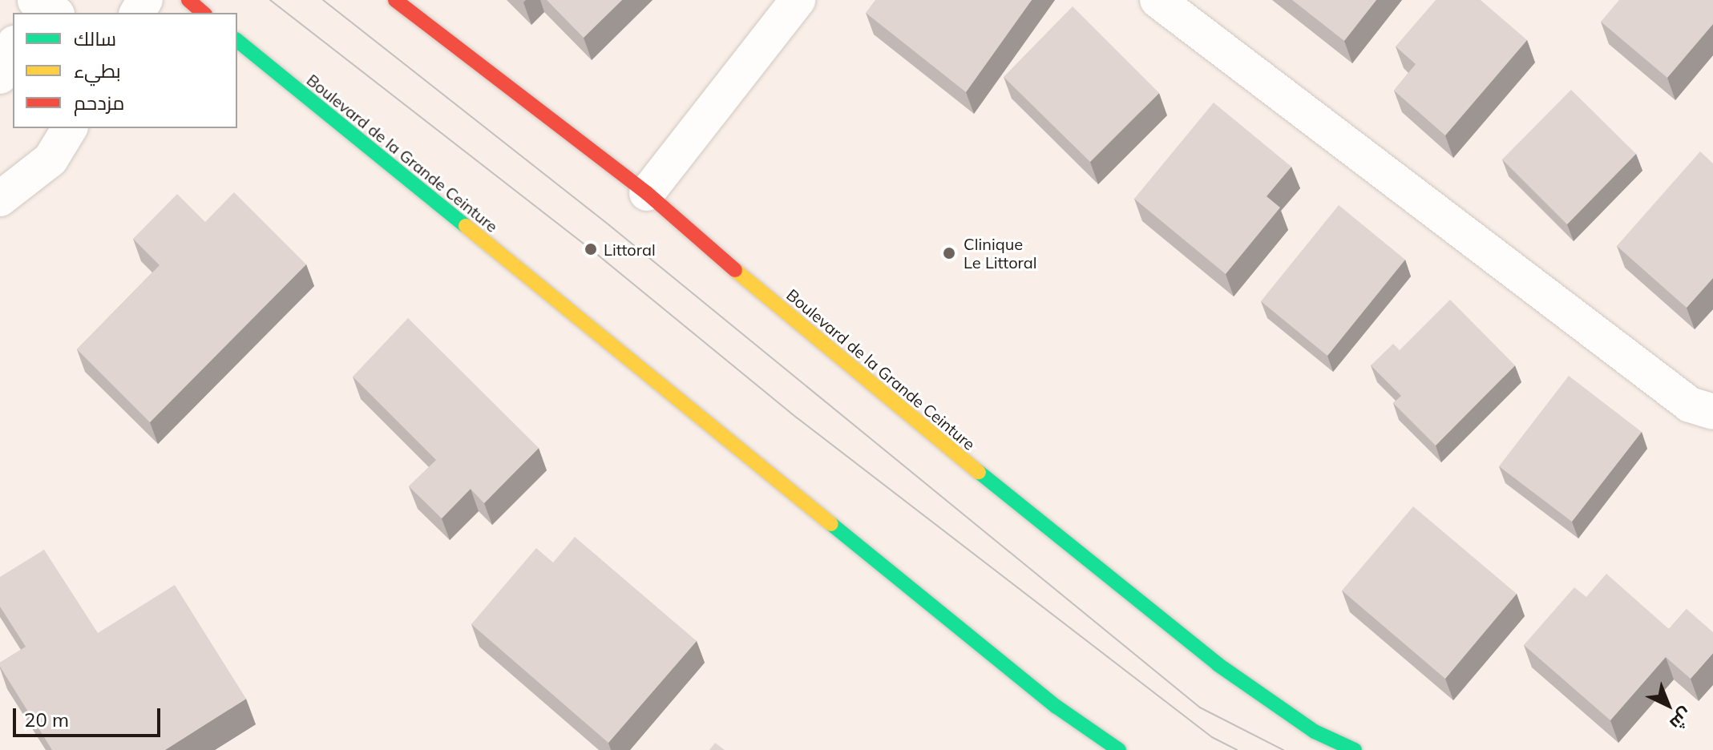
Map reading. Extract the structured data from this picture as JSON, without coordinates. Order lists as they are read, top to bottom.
{
  "streets": {
    "main road": ["Boulevard de la Grande Ceinture"]
  },
  "places": ["Littoral", "Clinique Le Littoral"],
  "legend": ["سالك", "بطيء", "مزدحم"],
  "scale_bar": "20 m",
  "north": "bottom right"
}
